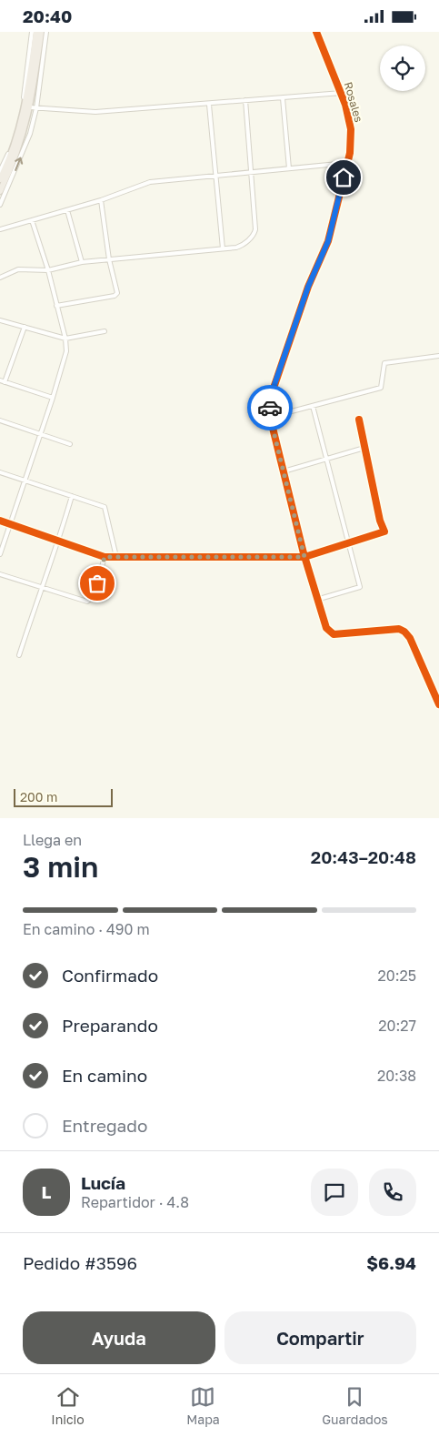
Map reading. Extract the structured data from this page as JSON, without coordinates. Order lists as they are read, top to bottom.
{
  "streets": {
    "street": ["Rosales"]
  },
  "scale_bar": "200 m",
  "page": {
    "status": "20:40",
    "scale": "200 m",
    "heading": ["3 min", "Llega en", "20:43–20:48"],
    "panel": [
      "Lucía",
      "Repartidor · 4.8",
      "Pedido #3596",
      "$6.94"
    ],
    "bar": "En camino · 490 m",
    "list": [
      ["Confirmado", "20:25"],
      ["Preparando", "20:27"],
      ["En camino", "20:38"],
      "Entregado"
    ],
    "round": "L",
    "buttons": ["Ayuda", "Compartir"],
    "tabs": ["Inicio", "Mapa", "Guardados"]
  }
}
